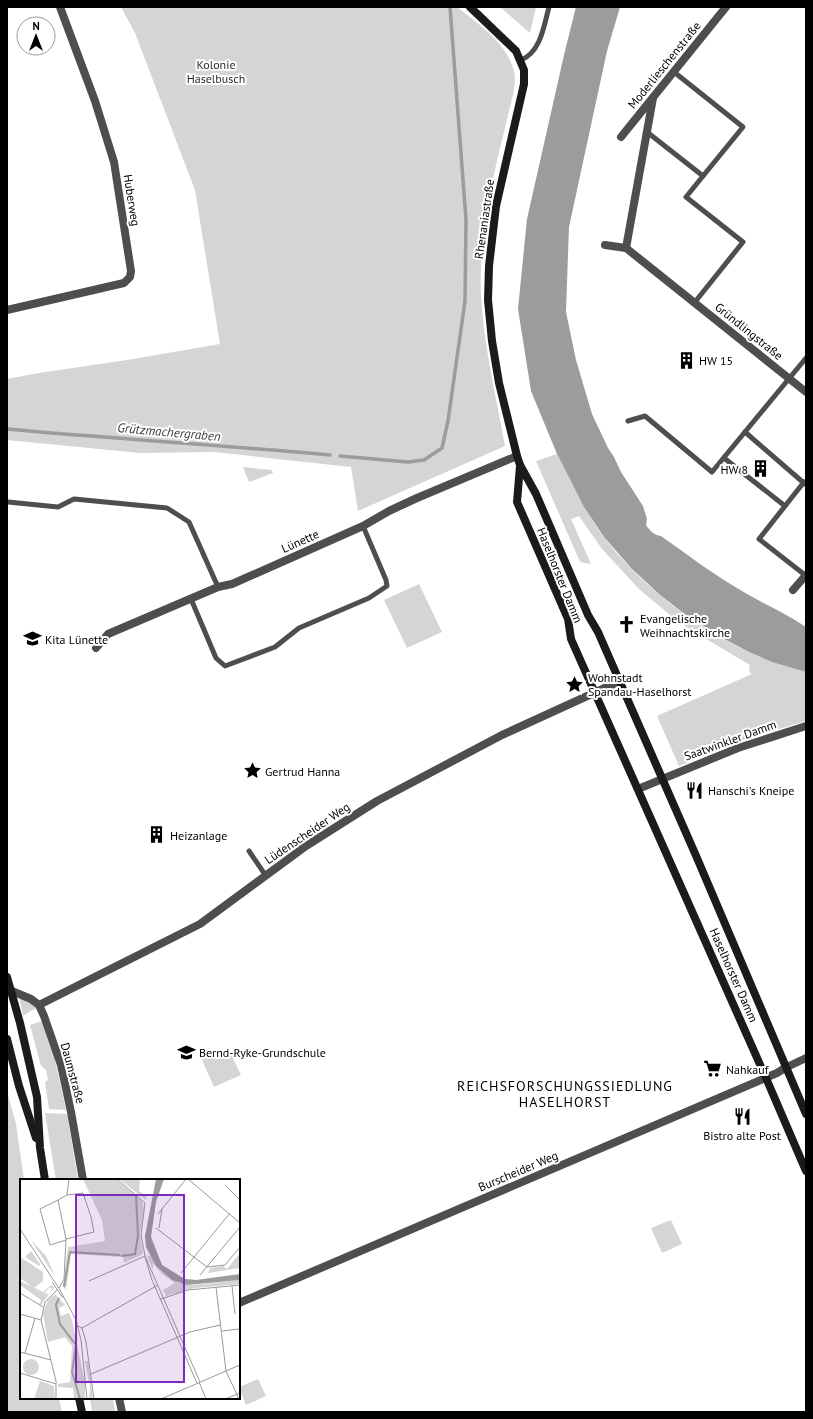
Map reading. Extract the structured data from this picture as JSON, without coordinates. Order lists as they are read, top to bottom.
{
  "streets": {
    "street": [
      "Moderlieschenstraße",
      "Huberweg",
      "Rhenaniastraße",
      "Gründlingstraße",
      "Lünette",
      "Haselhorster Damm",
      "Saatwinkler Damm",
      "Lüdenscheider Weg",
      "Daumstraße",
      "Burscheider Weg"
    ]
  },
  "crossings": [
    ["Rhenaniastraße", "Lünette"],
    ["Rhenaniastraße", "Haselhorster Damm"],
    ["Lünette", "Haselhorster Damm"],
    ["Haselhorster Damm", "Saatwinkler Damm"],
    ["Haselhorster Damm", "Lüdenscheider Weg"],
    ["Haselhorster Damm", "Burscheider Weg"],
    ["Lüdenscheider Weg", "Daumstraße"]
  ],
  "districts": ["REICHSFORSCHUNGSSIEDLUNG HASELHORST"],
  "water": ["Grützmachergraben"],
  "parks": ["Kolonie Haselbusch"],
  "places": {
    "building": ["HW 15", "HW 8", "Heizanlage"],
    "church": ["Evangelische Weihnachtskirche"],
    "school or university": ["Kita Lünette", "Bernd-Ryke-Grundschule"],
    "place": ["Wohnstadt Spandau-Haselhorst", "Gertrud Hanna"],
    "restaurant": ["Hanschi's Kneipe", "Bistro alte Post"],
    "supermarket": ["Nahkauf"]
  },
  "north": "top"
}
